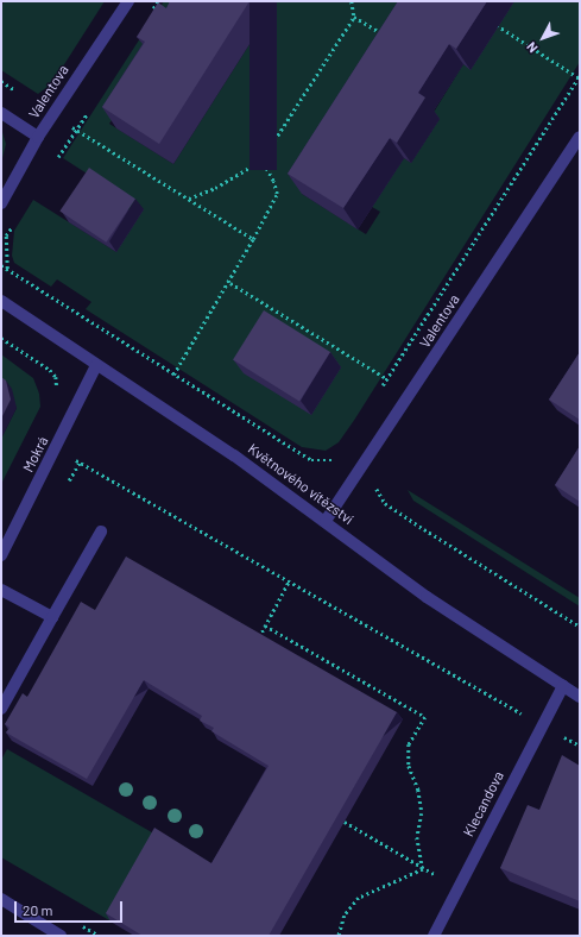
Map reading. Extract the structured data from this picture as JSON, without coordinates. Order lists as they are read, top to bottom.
{
  "streets": {
    "street": [
      "Valentova",
      "Mokrá",
      "Květnového vítězství",
      "Klecandova"
    ]
  },
  "crossings": [
    ["Valentova", "Květnového vítězství"],
    ["Mokrá", "Květnového vítězství"],
    ["Květnového vítězství", "Klecandova"]
  ],
  "scale_bar": "20 m",
  "north": "bottom left"
}
